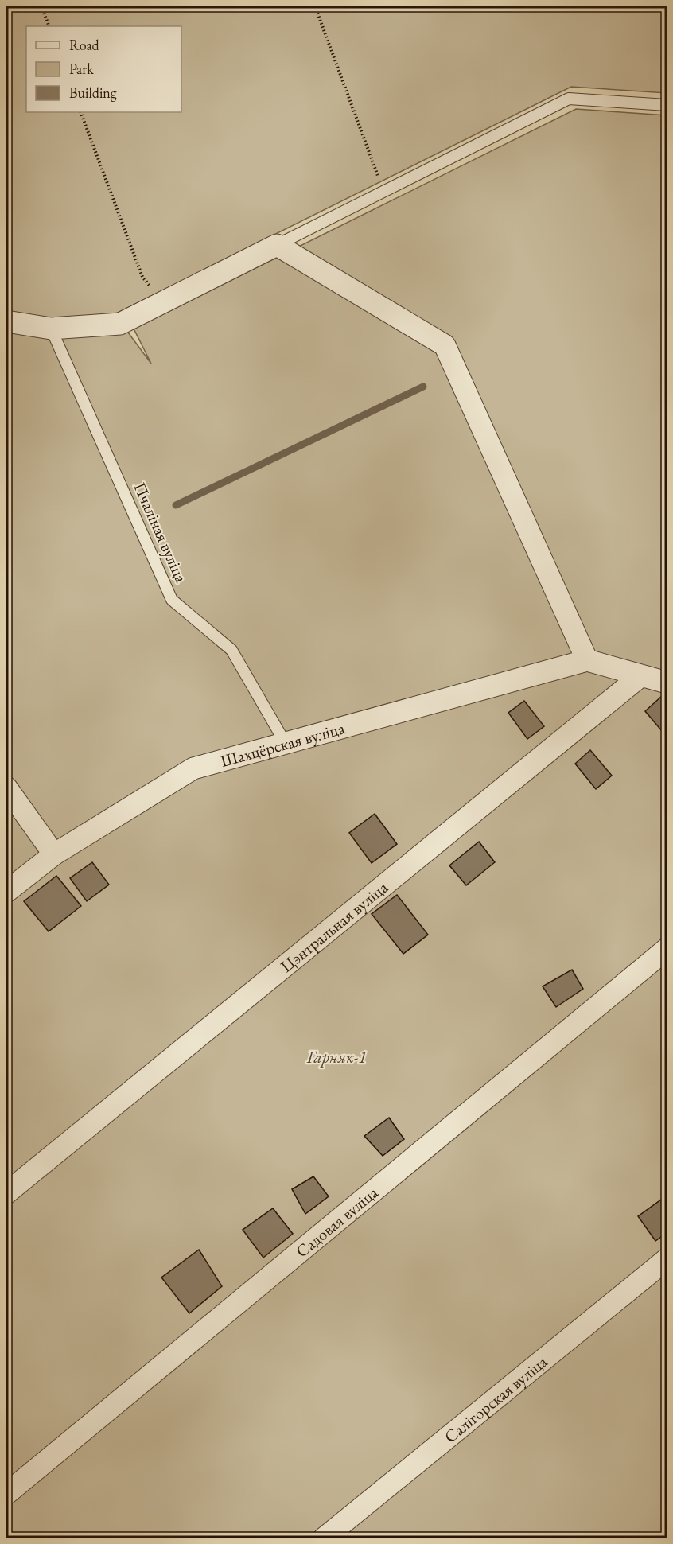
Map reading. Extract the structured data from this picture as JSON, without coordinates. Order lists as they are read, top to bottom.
{
  "streets": {
    "street": [
      "Шахцёрская вуліца",
      "Цэнтральная вуліца",
      "Садовая вуліца",
      "Салігорская вуліца"
    ],
    "lane": ["Пчаліная вуліца"]
  },
  "crossings": [
    ["Пчаліная вуліца", "Шахцёрская вуліца"]
  ],
  "parks": ["Гарняк-1"],
  "legend": ["Road", "Park", "Building"]
}
